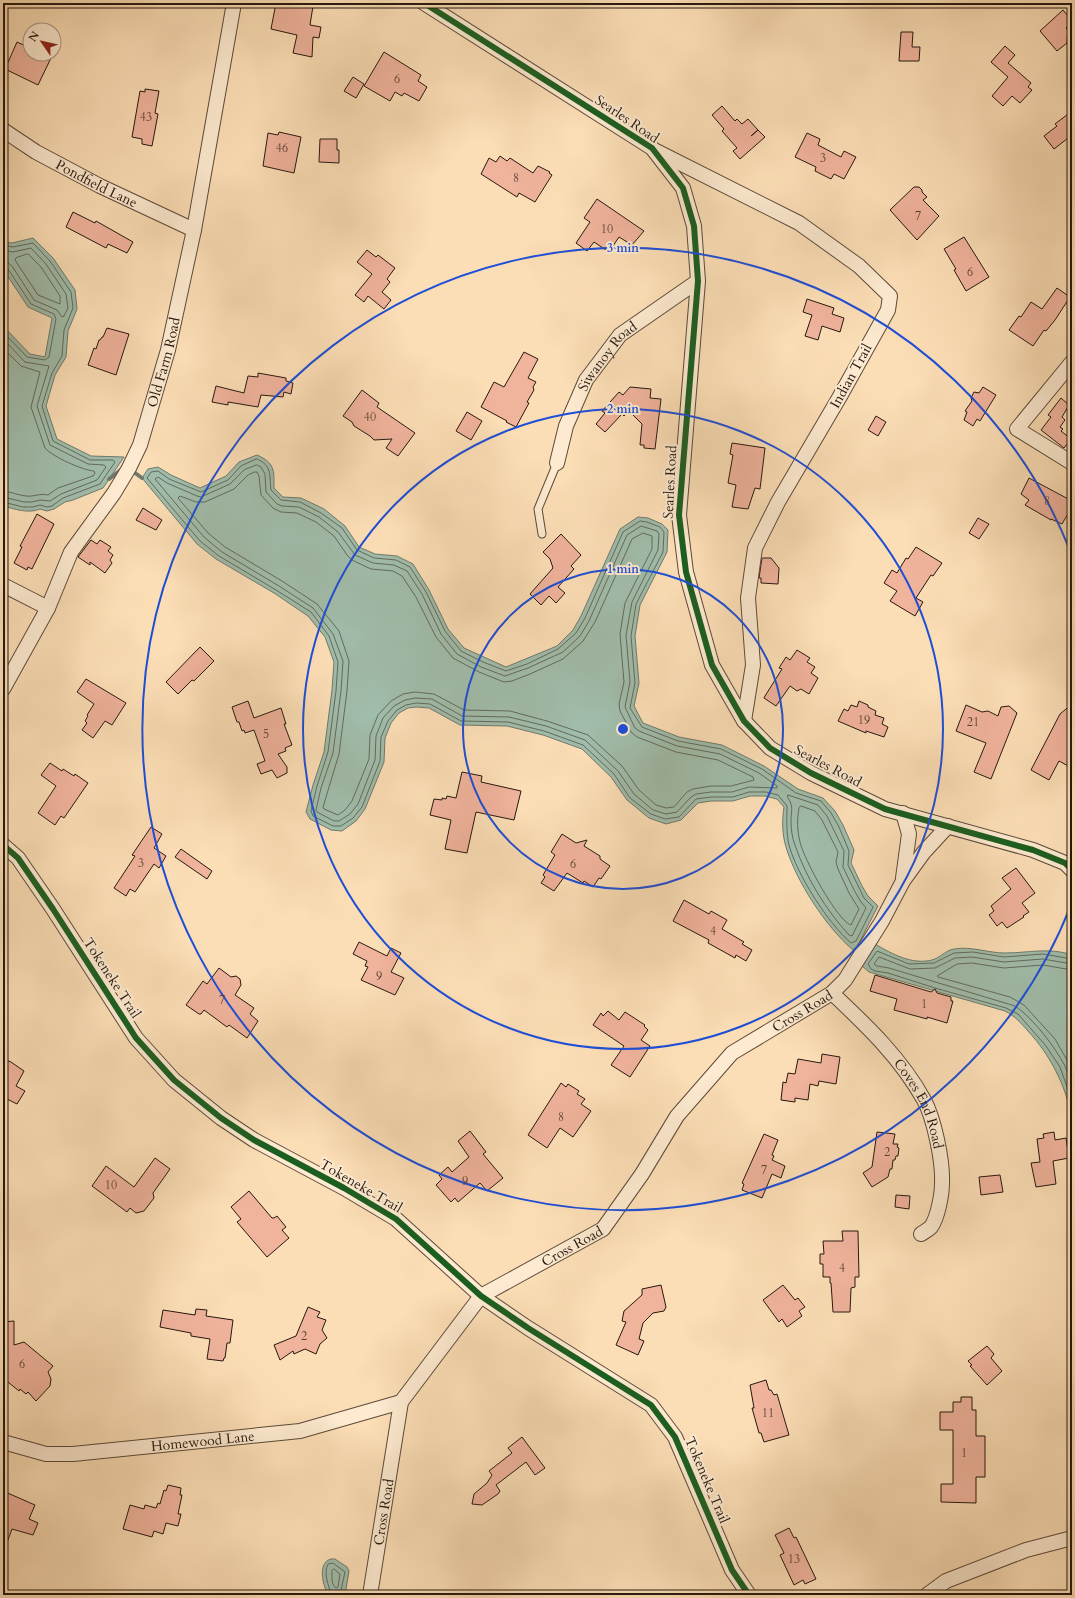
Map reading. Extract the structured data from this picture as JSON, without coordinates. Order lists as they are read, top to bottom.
{
  "streets": {
    "street": [
      "Searles Road",
      "Pondfield Lane",
      "Siwanoy Road",
      "Old Farm Road",
      "Indian Trail",
      "Tokeneke Trail",
      "Cross Road",
      "Coves End Road",
      "Homewood Lane"
    ]
  },
  "crossings": [
    ["Searles Road", "Siwanoy Road"],
    ["Searles Road", "Indian Trail"],
    ["Searles Road", "Cross Road"],
    ["Pondfield Lane", "Old Farm Road"],
    ["Tokeneke Trail", "Cross Road"],
    ["Cross Road", "Coves End Road"],
    ["Cross Road", "Homewood Lane"]
  ],
  "house_numbers": [
    "6",
    "43",
    "46",
    "3",
    "8",
    "7",
    "10",
    "6",
    "40",
    "8",
    "19",
    "21",
    "5",
    "3",
    "6",
    "4",
    "9",
    "7",
    "1",
    "8",
    "2",
    "7",
    "9",
    "10",
    "4",
    "2",
    "6",
    "11",
    "1",
    "13"
  ],
  "north": "top left",
  "rings": ["3 min", "2 min", "1 min"]
}
